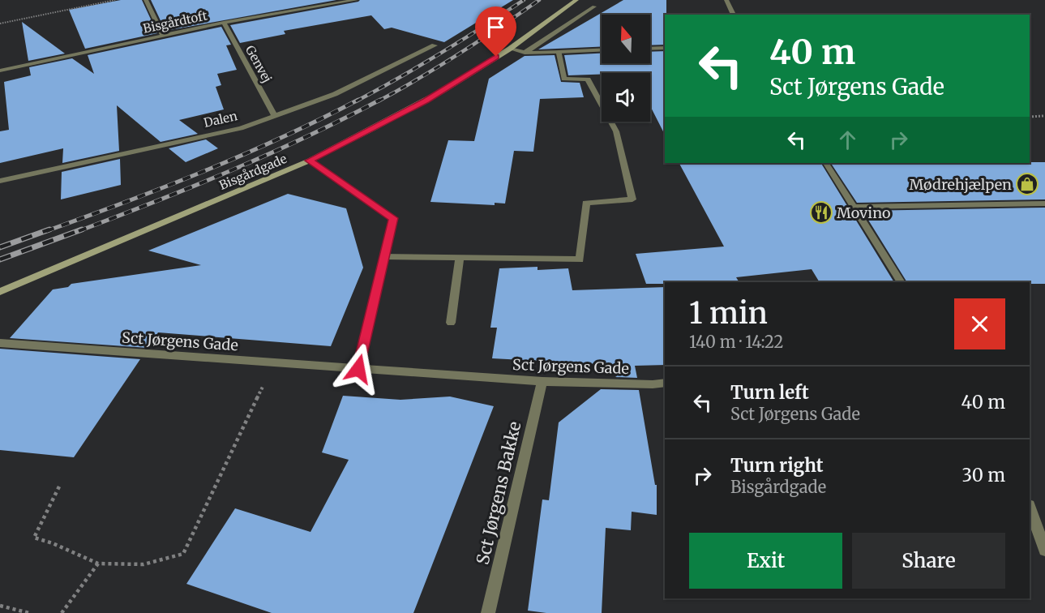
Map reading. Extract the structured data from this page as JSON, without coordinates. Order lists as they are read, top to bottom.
{
  "streets": {
    "street": [
      "Bisgårdtoft",
      "Genvej",
      "Dalen",
      "Bisgårdgade",
      "Sct Jørgens Gade",
      "Sct Jørgens Bakke"
    ]
  },
  "crossings": [
    ["Bisgårdtoft", "Genvej"],
    ["Genvej", "Dalen"],
    ["Sct Jørgens Gade", "Sct Jørgens Bakke"]
  ],
  "places": {
    "shop": ["Mødrehjælpen"],
    "restaurant": ["Movino"]
  },
  "north": "top",
  "page": {
    "turn": ["40 m", "Sct Jørgens Gade"],
    "heading": ["1 min", "140 m · 14:22"],
    "list": [
      {
        "name": "Turn left",
        "note": "Sct Jørgens Gade",
        "value": "40 m"
      },
      {
        "name": "Turn right",
        "note": "Bisgårdgade",
        "value": "30 m"
      }
    ],
    "buttons": ["Exit", "Share"]
  }
}
